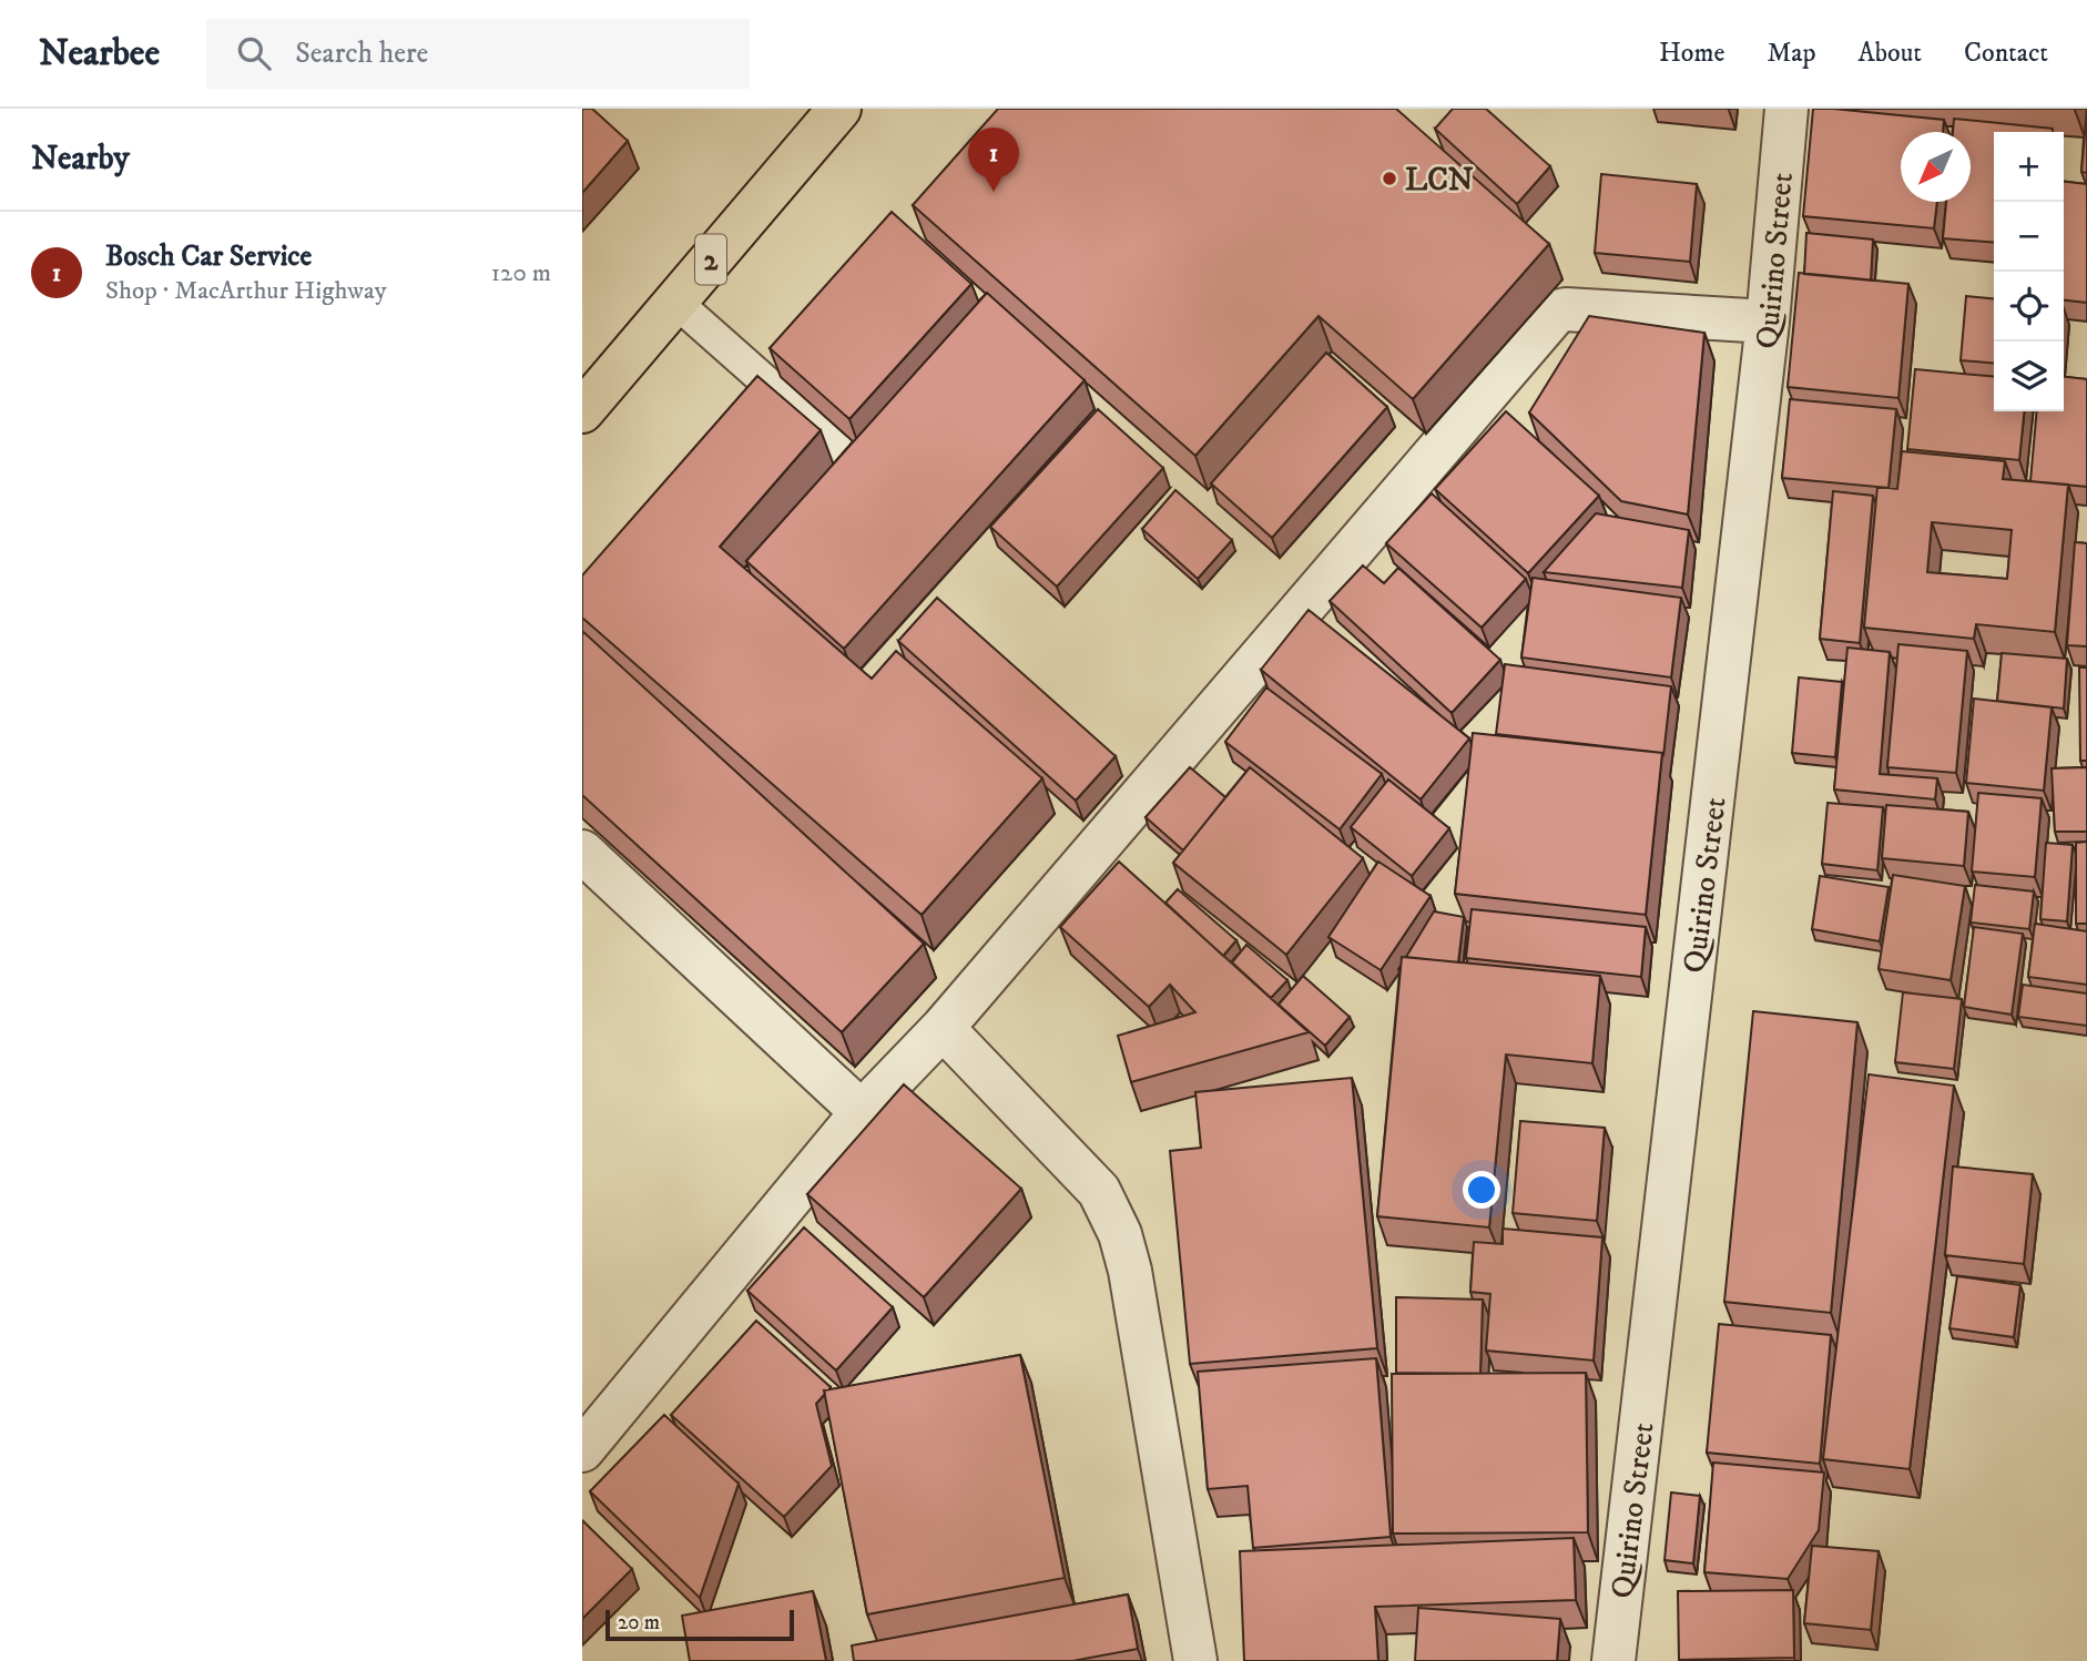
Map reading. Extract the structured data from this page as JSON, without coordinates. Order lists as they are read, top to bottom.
{
  "streets": {
    "highway": ["2"],
    "street": ["Quirino Street"]
  },
  "places": ["LCN"],
  "scale_bar": "20 m",
  "north": "bottom left",
  "page": {
    "header": "Nearbee",
    "search": "Search here",
    "nav": [
      "Home",
      "Map",
      "About",
      "Contact"
    ],
    "heading": "Nearby",
    "pins": "1",
    "map_buttons": ["+", "−"],
    "list": [
      {
        "mark": "1",
        "name": "Bosch Car Service",
        "note": "Shop · MacArthur Highway",
        "value": "120 m"
      }
    ],
    "scale": "20 m"
  }
}
